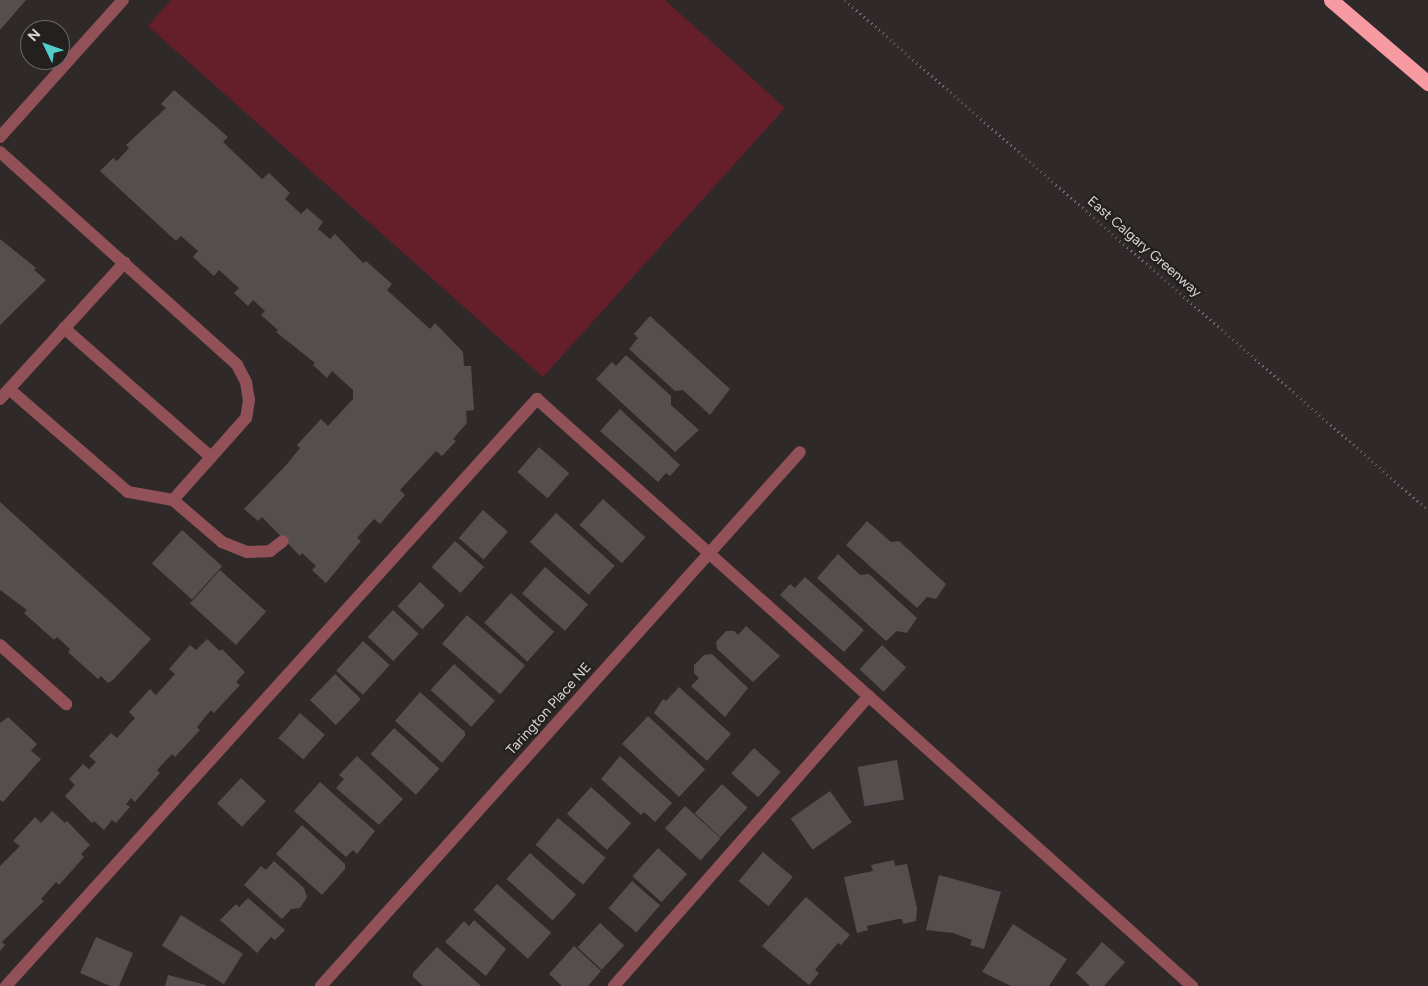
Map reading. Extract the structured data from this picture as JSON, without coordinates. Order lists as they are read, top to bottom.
{
  "streets": {
    "street": ["Tarington Place NE"],
    "path": ["East Calgary Greenway"]
  },
  "north": "top left"
}
